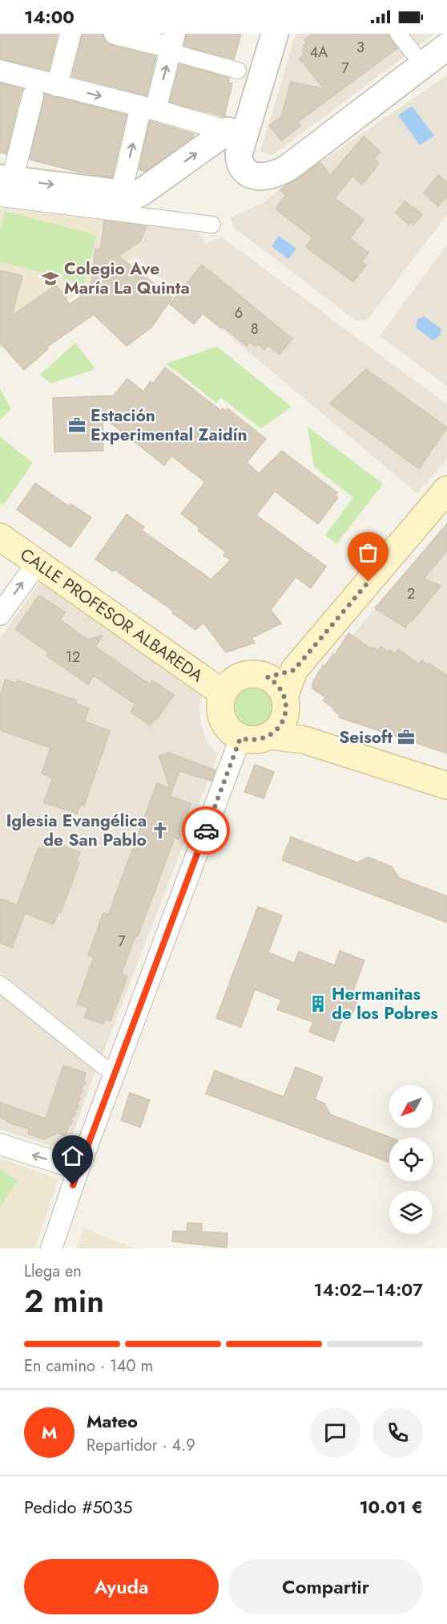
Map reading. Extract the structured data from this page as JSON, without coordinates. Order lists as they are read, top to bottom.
{
  "streets": {
    "main road": ["CALLE PROFESOR ALBAREDA"]
  },
  "places": {
    "school or university": ["Colegio Ave María La Quinta"],
    "office": ["Estación Experimental Zaidín", "Seisoft"],
    "church": ["Iglesia Evangélica de San Pablo"],
    "building": ["Hermanitas de los Pobres"]
  },
  "house_numbers": [
    "3",
    "4A",
    "7",
    "6",
    "8",
    "2",
    "12",
    "7"
  ],
  "north": "bottom left",
  "page": {
    "status": "14:00",
    "heading": ["2 min", "Llega en", "14:02–14:07"],
    "panel": [
      "Mateo",
      "Repartidor · 4.9",
      "Pedido #5035",
      "10.01 €"
    ],
    "bar": "En camino · 140 m",
    "round": "M",
    "buttons": ["Ayuda", "Compartir"]
  }
}
